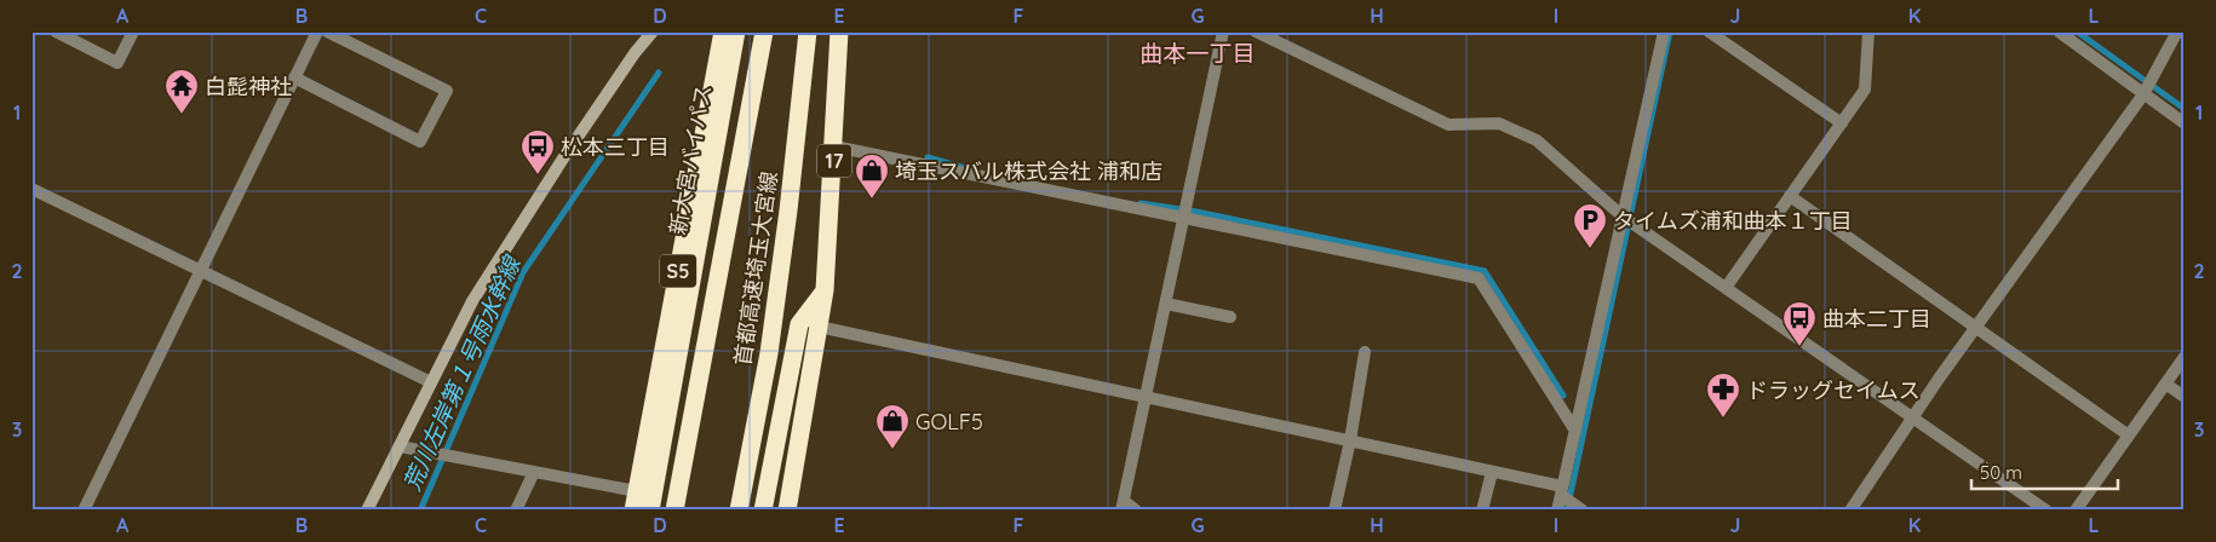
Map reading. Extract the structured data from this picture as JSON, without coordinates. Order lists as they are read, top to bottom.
{
  "streets": {
    "highway": [
      "新大宮バイパス",
      "17",
      "首都高速埼玉大宮線",
      "S5"
    ]
  },
  "districts": ["曲本一丁目"],
  "water": ["荒川左岸第１号雨水幹線"],
  "places": {
    "temple": ["白髭神社"],
    "bus stop": ["松本三丁目", "曲本二丁目"],
    "shop": ["埼玉スバル株式会社 浦和店", "GOLF5"],
    "parking": ["タイムズ浦和曲本１丁目"],
    "pharmacy": ["ドラッグセイムス"]
  },
  "scale_bar": "50 m",
  "grid": {
    "columns": [
      "A",
      "B",
      "C",
      "D",
      "E",
      "F",
      "G",
      "H",
      "I",
      "J",
      "K",
      "L"
    ],
    "rows": ["1", "2", "3"]
  }
}
